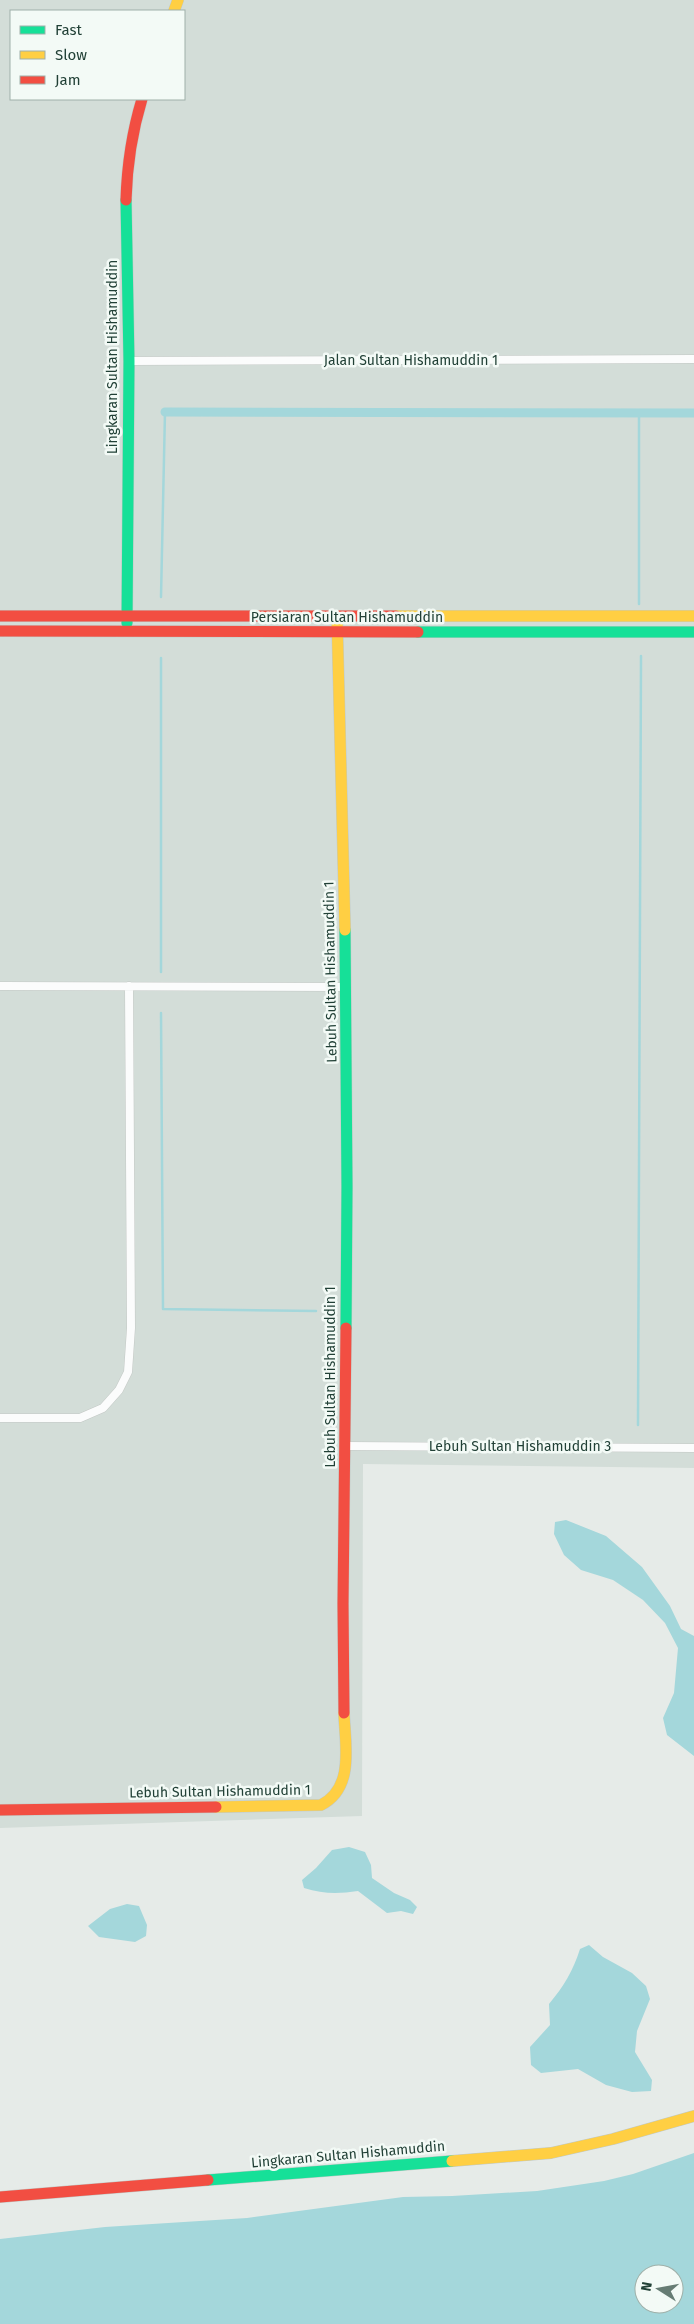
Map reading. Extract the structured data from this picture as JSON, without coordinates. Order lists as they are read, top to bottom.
{
  "streets": {
    "street": [
      "Lingkaran Sultan Hishamuddin",
      "Jalan Sultan Hishamuddin 1",
      "Persiaran Sultan Hishamuddin",
      "Lebuh Sultan Hishamuddin 1",
      "Lebuh Sultan Hishamuddin 3"
    ]
  },
  "crossings": [
    ["Lingkaran Sultan Hishamuddin", "Jalan Sultan Hishamuddin 1"],
    ["Lingkaran Sultan Hishamuddin", "Persiaran Sultan Hishamuddin"],
    ["Persiaran Sultan Hishamuddin", "Lebuh Sultan Hishamuddin 1"],
    ["Lebuh Sultan Hishamuddin 1", "Lebuh Sultan Hishamuddin 3"]
  ],
  "legend": ["Fast", "Slow", "Jam"],
  "north": "left"
}
